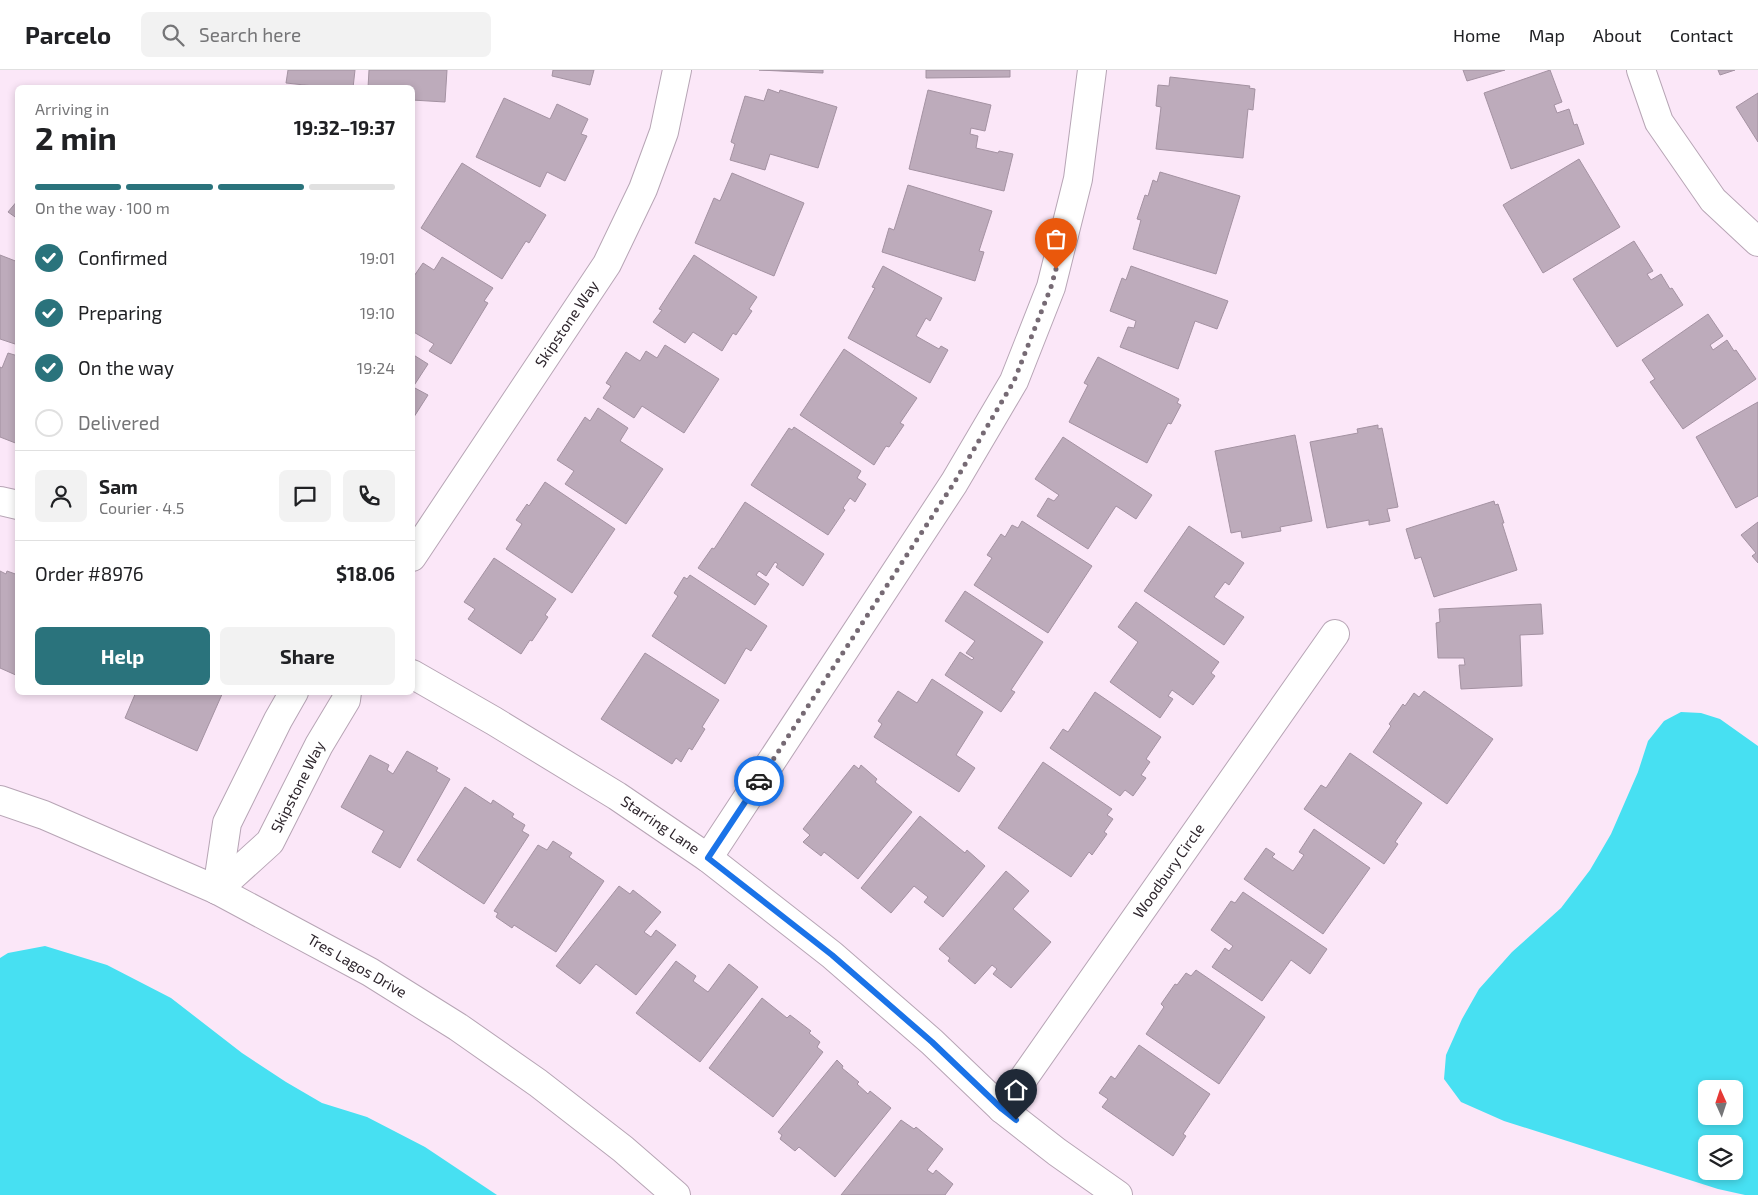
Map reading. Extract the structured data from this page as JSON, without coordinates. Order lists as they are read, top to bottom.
{
  "streets": {
    "street": [
      "Skipstone Way",
      "Starring Lane",
      "Woodbury Circle",
      "Tres Lagos Drive"
    ]
  },
  "crossings": [
    ["Skipstone Way", "Tres Lagos Drive"],
    ["Starring Lane", "Woodbury Circle"]
  ],
  "north": "top",
  "page": {
    "header": "Parcelo",
    "search": "Search here",
    "nav": [
      "Home",
      "Map",
      "About",
      "Contact"
    ],
    "heading": ["2 min", "Arriving in", "19:32–19:37"],
    "panel": [
      "Sam",
      "Courier · 4.5",
      "Order #8976",
      "$18.06"
    ],
    "bar": "On the way · 100 m",
    "list": [
      ["Confirmed", "19:01"],
      ["Preparing", "19:10"],
      ["On the way", "19:24"],
      "Delivered"
    ],
    "buttons": ["Help", "Share"]
  }
}
